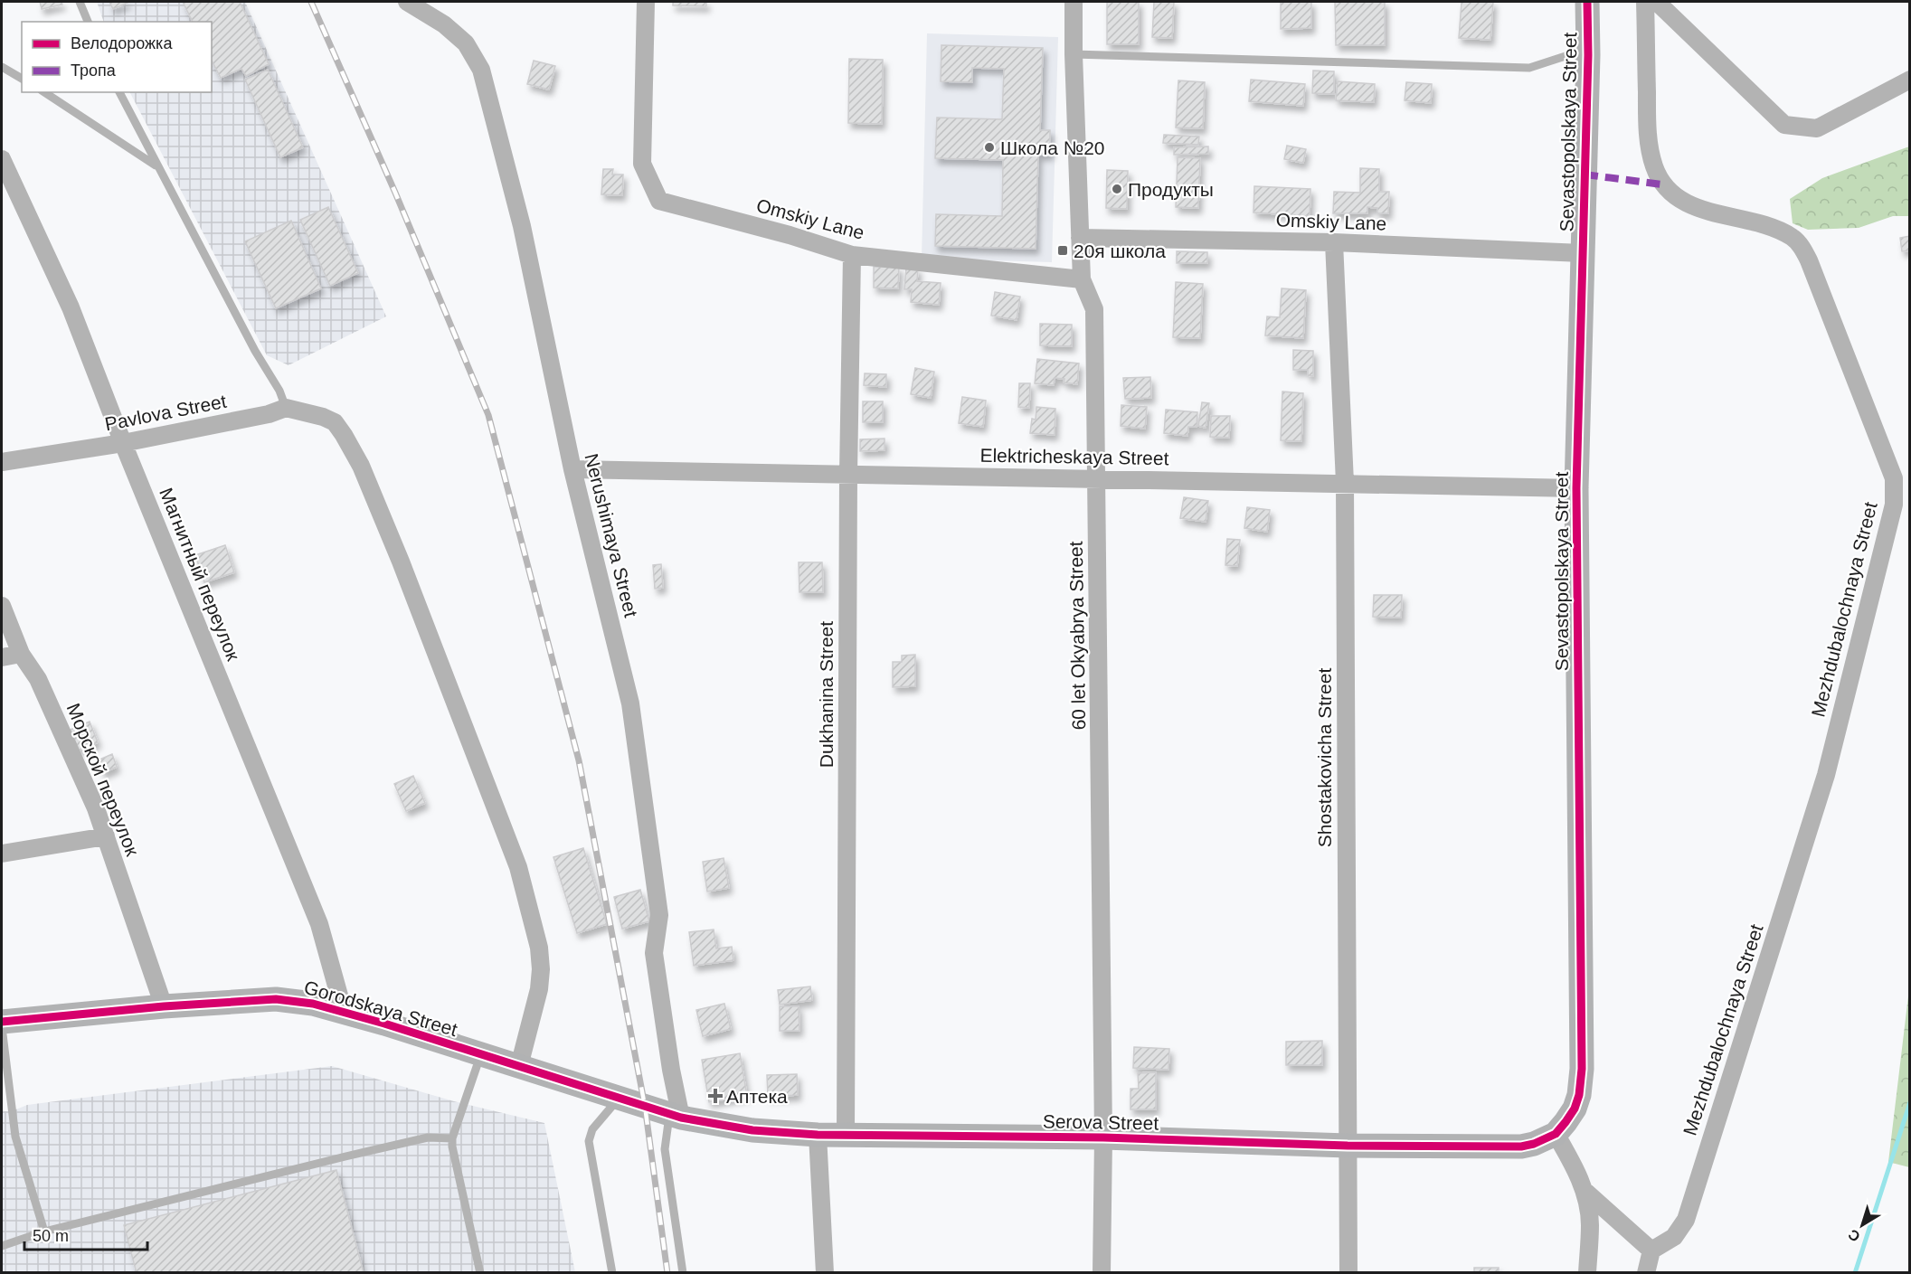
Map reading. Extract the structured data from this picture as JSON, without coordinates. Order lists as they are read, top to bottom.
{
  "streets": {
    "street": [
      "Sevastopolskaya Street",
      "Omskiy Lane",
      "Pavlova Street",
      "Elektricheskaya Street",
      "Nerushimaya Street",
      "Магнитный переулок",
      "Mezhdubalochnaya Street",
      "60 let Okyabrya Street",
      "Dukhanina Street",
      "Shostakovicha Street",
      "Морской переулок",
      "Gorodskaya Street",
      "Serova Street"
    ]
  },
  "crossings": [
    ["Sevastopolskaya Street", "Omskiy Lane"],
    ["Sevastopolskaya Street", "Elektricheskaya Street"],
    ["Sevastopolskaya Street", "Serova Street"],
    ["Omskiy Lane", "60 let Okyabrya Street"],
    ["Omskiy Lane", "Dukhanina Street"],
    ["Omskiy Lane", "Shostakovicha Street"],
    ["Pavlova Street", "Магнитный переулок"],
    ["Pavlova Street", "Gorodskaya Street"],
    ["Elektricheskaya Street", "Nerushimaya Street"],
    ["Elektricheskaya Street", "60 let Okyabrya Street"],
    ["Elektricheskaya Street", "Dukhanina Street"],
    ["Elektricheskaya Street", "Shostakovicha Street"],
    ["Nerushimaya Street", "Serova Street"],
    ["Магнитный переулок", "Gorodskaya Street"],
    ["60 let Okyabrya Street", "Serova Street"],
    ["Dukhanina Street", "Serova Street"],
    ["Shostakovicha Street", "Serova Street"],
    ["Морской переулок", "Gorodskaya Street"],
    ["Gorodskaya Street", "Serova Street"]
  ],
  "places": {
    "other": ["Школа №20", "Продукты"],
    "transit": ["20я школа"],
    "health": ["Аптека"]
  },
  "legend": ["Велодорожка", "Тропа"],
  "scale_bar": "50 m",
  "north": "bottom left"
}
